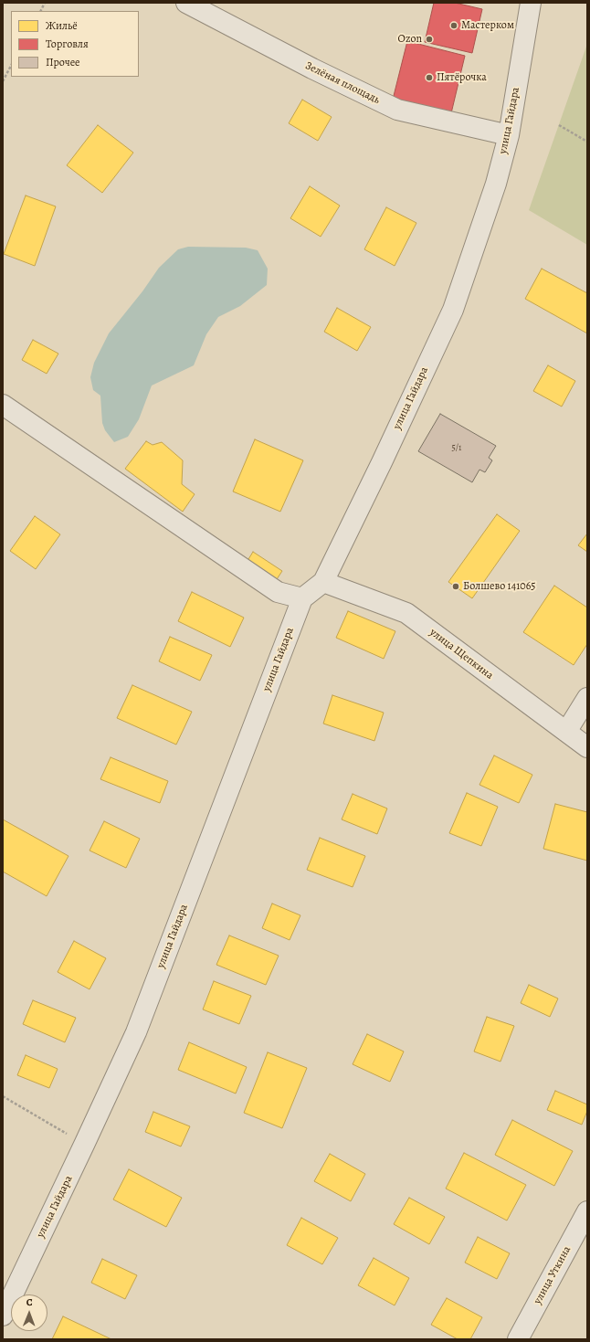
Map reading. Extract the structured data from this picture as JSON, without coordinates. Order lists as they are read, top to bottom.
{
  "streets": {
    "street": [
      "Зелёная площадь",
      "улица Гайдара",
      "улица Щепкина",
      "улица Уткина"
    ]
  },
  "crossings": [
    ["Зелёная площадь", "улица Гайдара"],
    ["улица Гайдара", "улица Щепкина"]
  ],
  "places": [
    "Мастерком",
    "Ozon",
    "Пятёрочка",
    "Болшево 141065"
  ],
  "house_numbers": ["5/1"],
  "legend": ["Жильё", "Торговля", "Прочее"],
  "north": "top"
}
